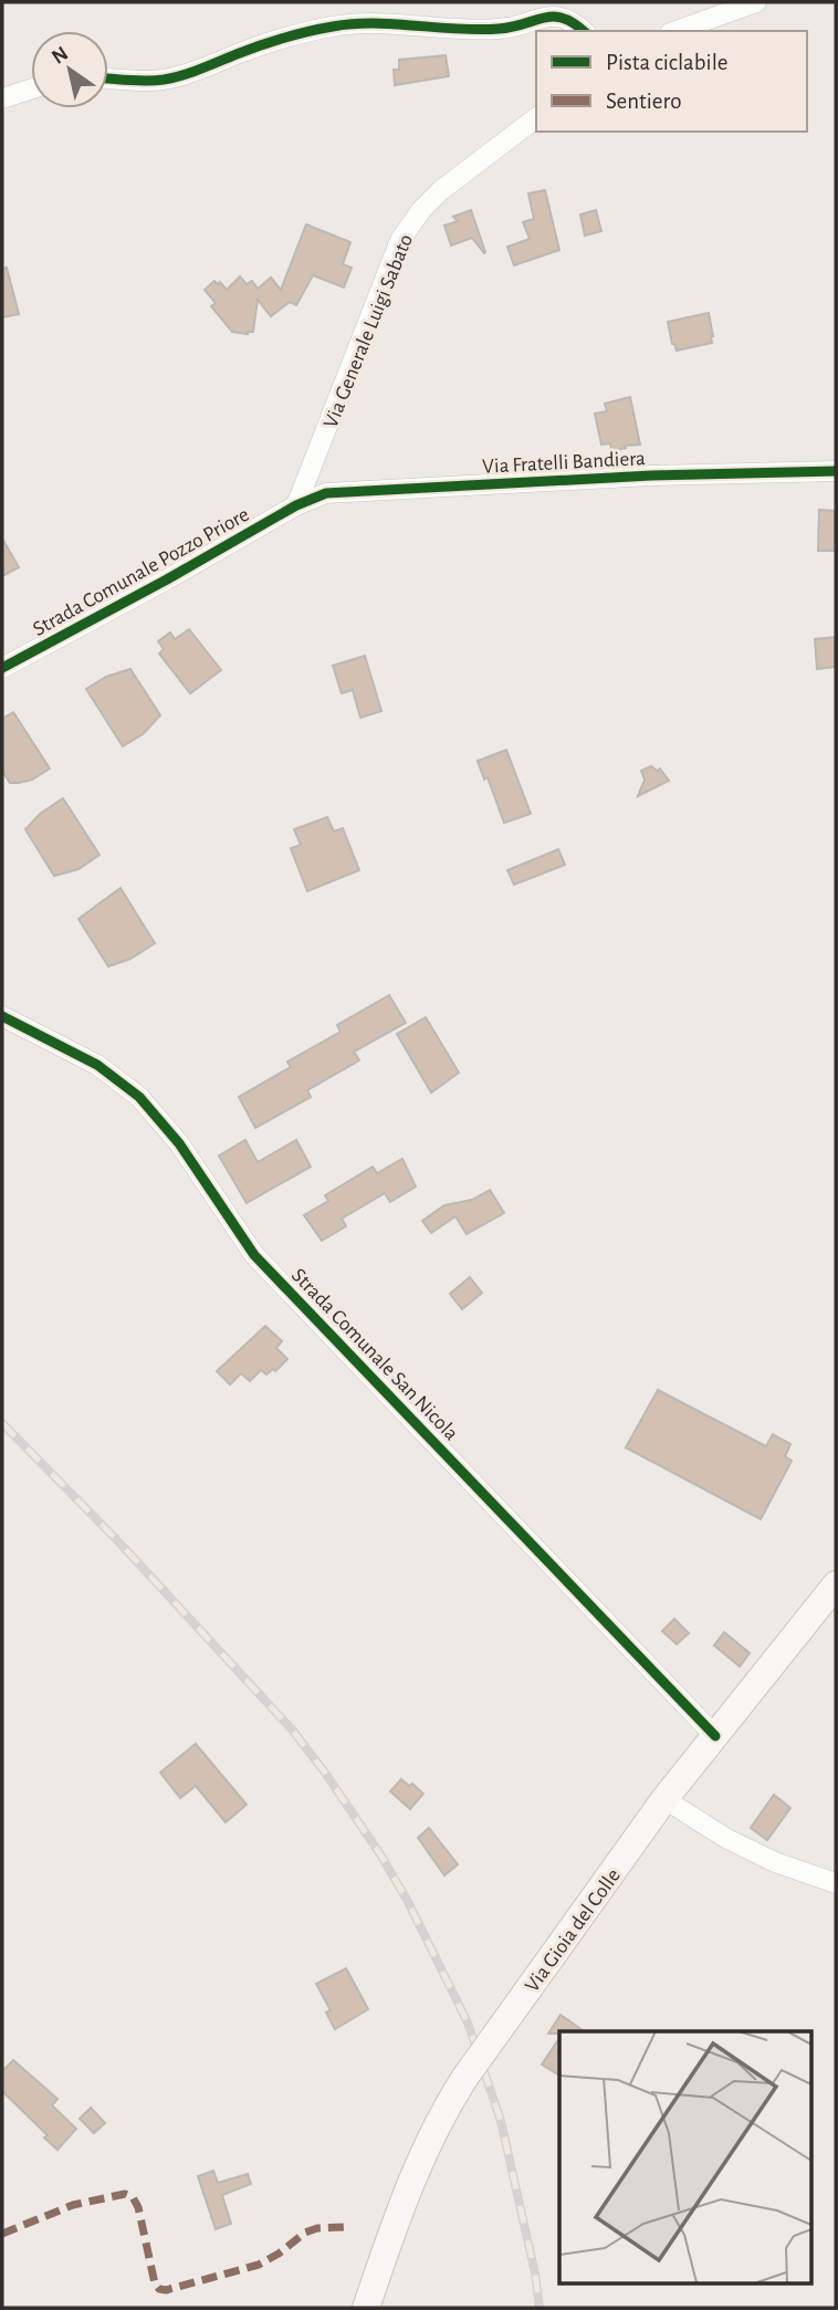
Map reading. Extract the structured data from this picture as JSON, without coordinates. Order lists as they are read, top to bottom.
{
  "streets": {
    "main road": ["Via Gioia del Colle"],
    "street": [
      "Via Generale Luigi Sabato",
      "Via Fratelli Bandiera",
      "Strada Comunale Pozzo Priore",
      "Strada Comunale San Nicola"
    ]
  },
  "crossings": [
    ["Via Generale Luigi Sabato", "Via Fratelli Bandiera"],
    ["Via Generale Luigi Sabato", "Strada Comunale Pozzo Priore"],
    ["Via Fratelli Bandiera", "Strada Comunale Pozzo Priore"],
    ["Strada Comunale San Nicola", "Via Gioia del Colle"]
  ],
  "legend": ["Pista ciclabile", "Sentiero"],
  "north": "top left"
}
